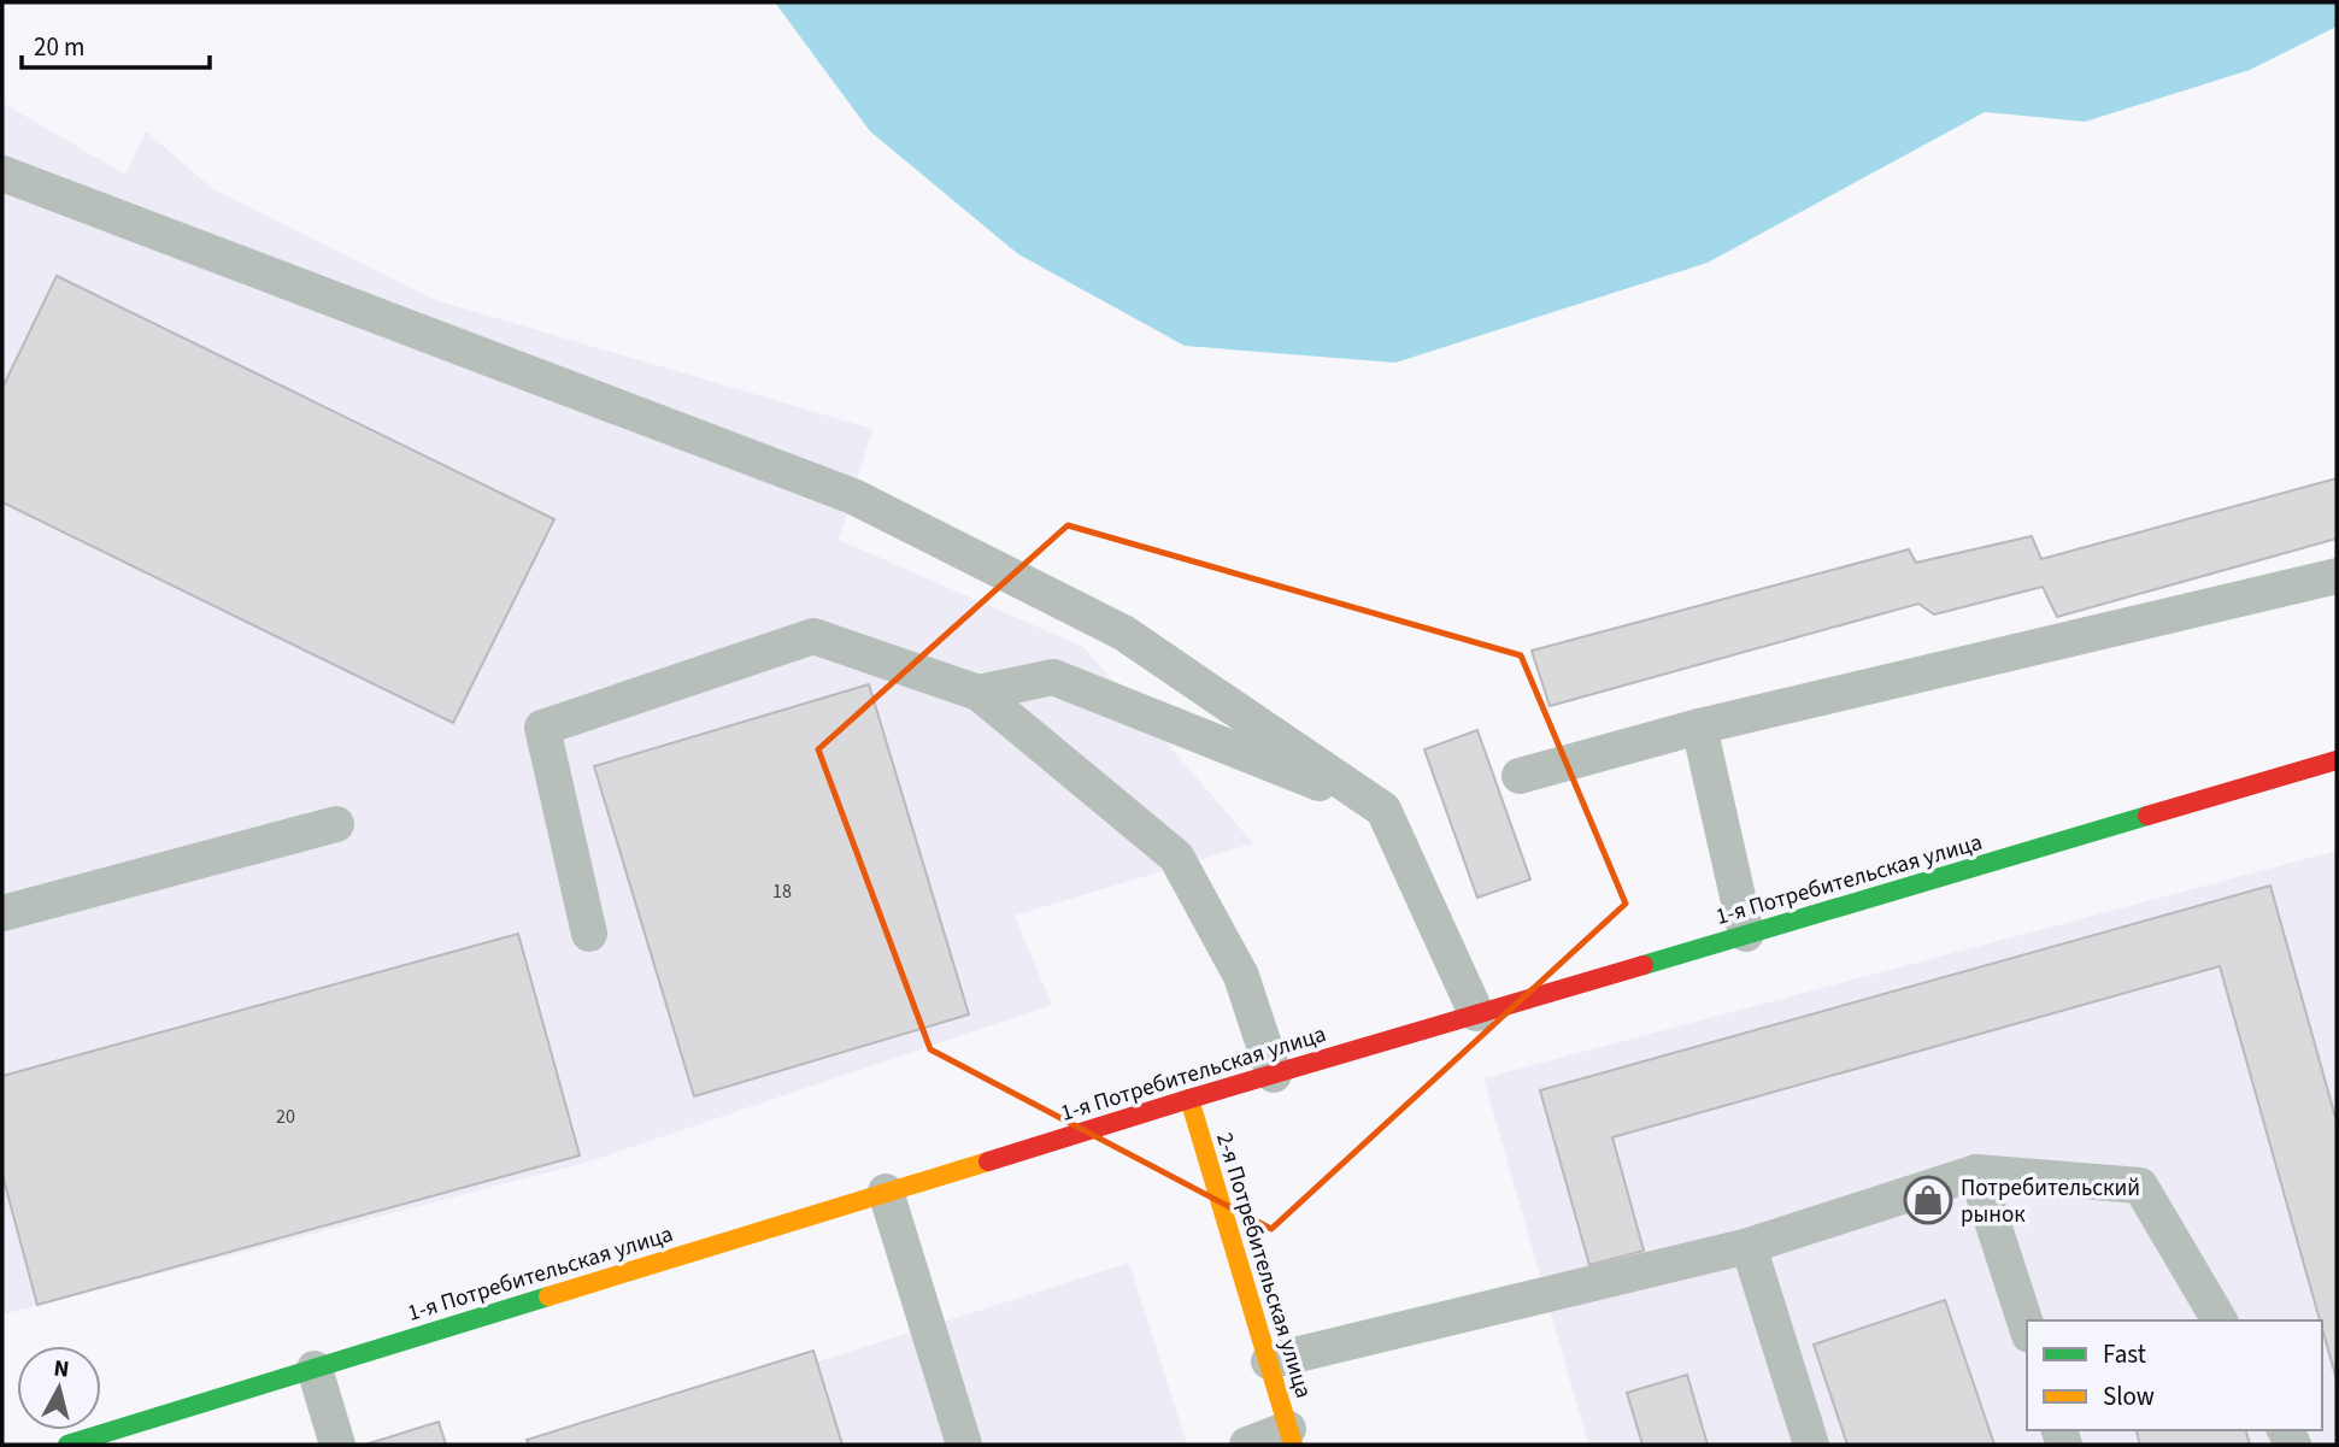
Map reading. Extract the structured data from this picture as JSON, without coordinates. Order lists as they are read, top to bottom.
{
  "streets": {
    "street": ["1-я Потребительская улица", "2-я Потребительская улица"]
  },
  "crossings": [
    ["1-я Потребительская улица", "2-я Потребительская улица"]
  ],
  "places": {
    "shop": ["Потребительский рынок"]
  },
  "house_numbers": ["18", "20"],
  "legend": ["Fast", "Slow"],
  "scale_bar": "20 m",
  "north": "top"
}
